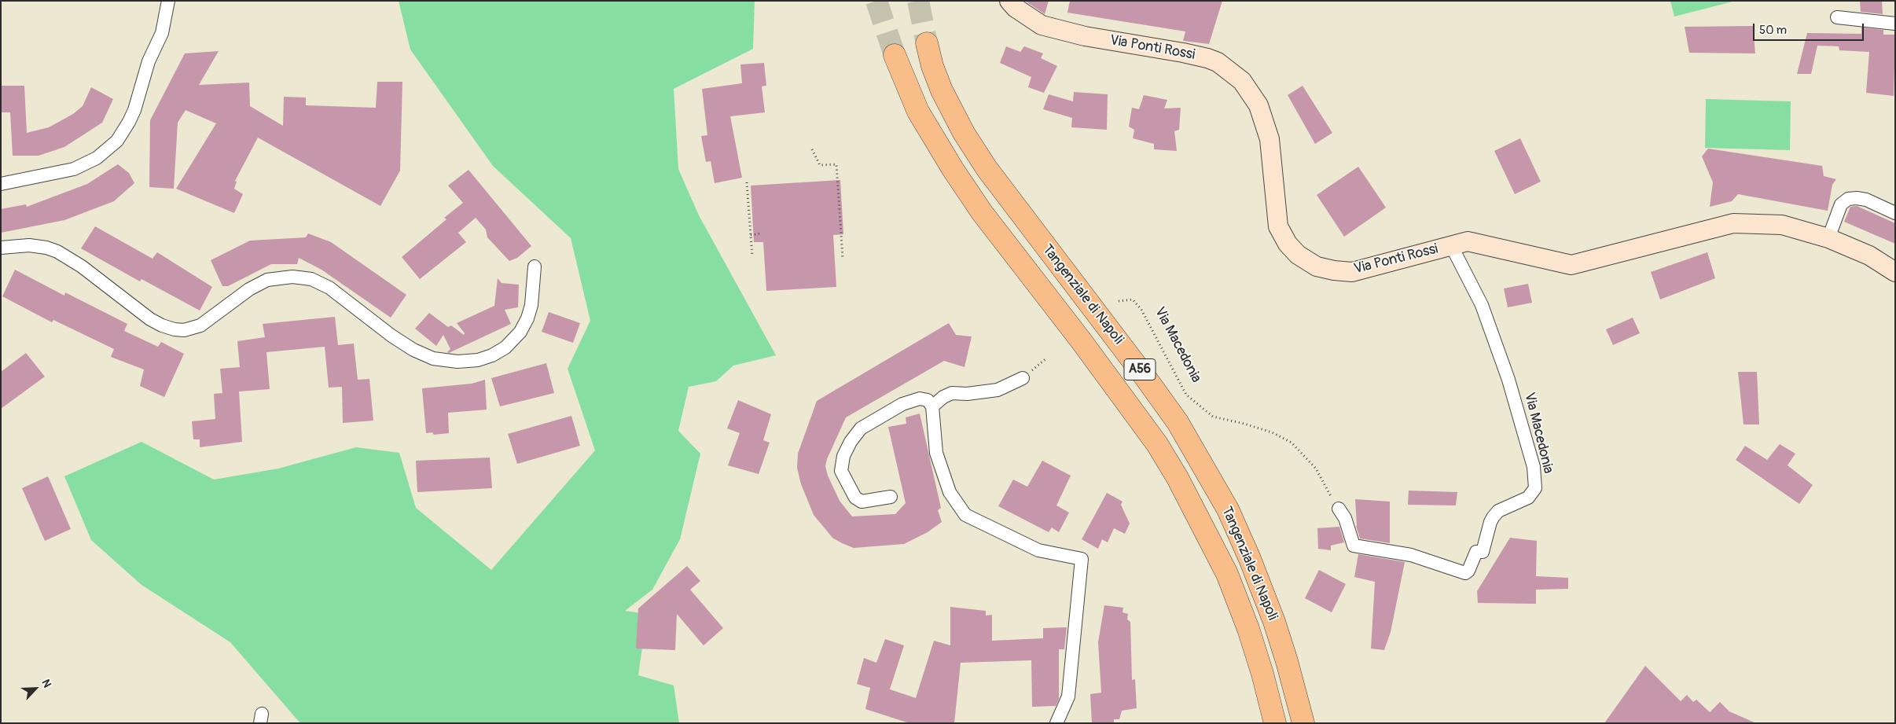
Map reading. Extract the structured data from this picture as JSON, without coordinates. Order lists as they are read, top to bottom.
{
  "streets": {
    "highway": ["Tangenziale di Napoli", "A56"],
    "street": ["Via Ponti Rossi", "Via Macedonia"]
  },
  "crossings": [
    ["Via Ponti Rossi", "Via Macedonia"]
  ],
  "scale_bar": "50 m",
  "north": "top right"
}
